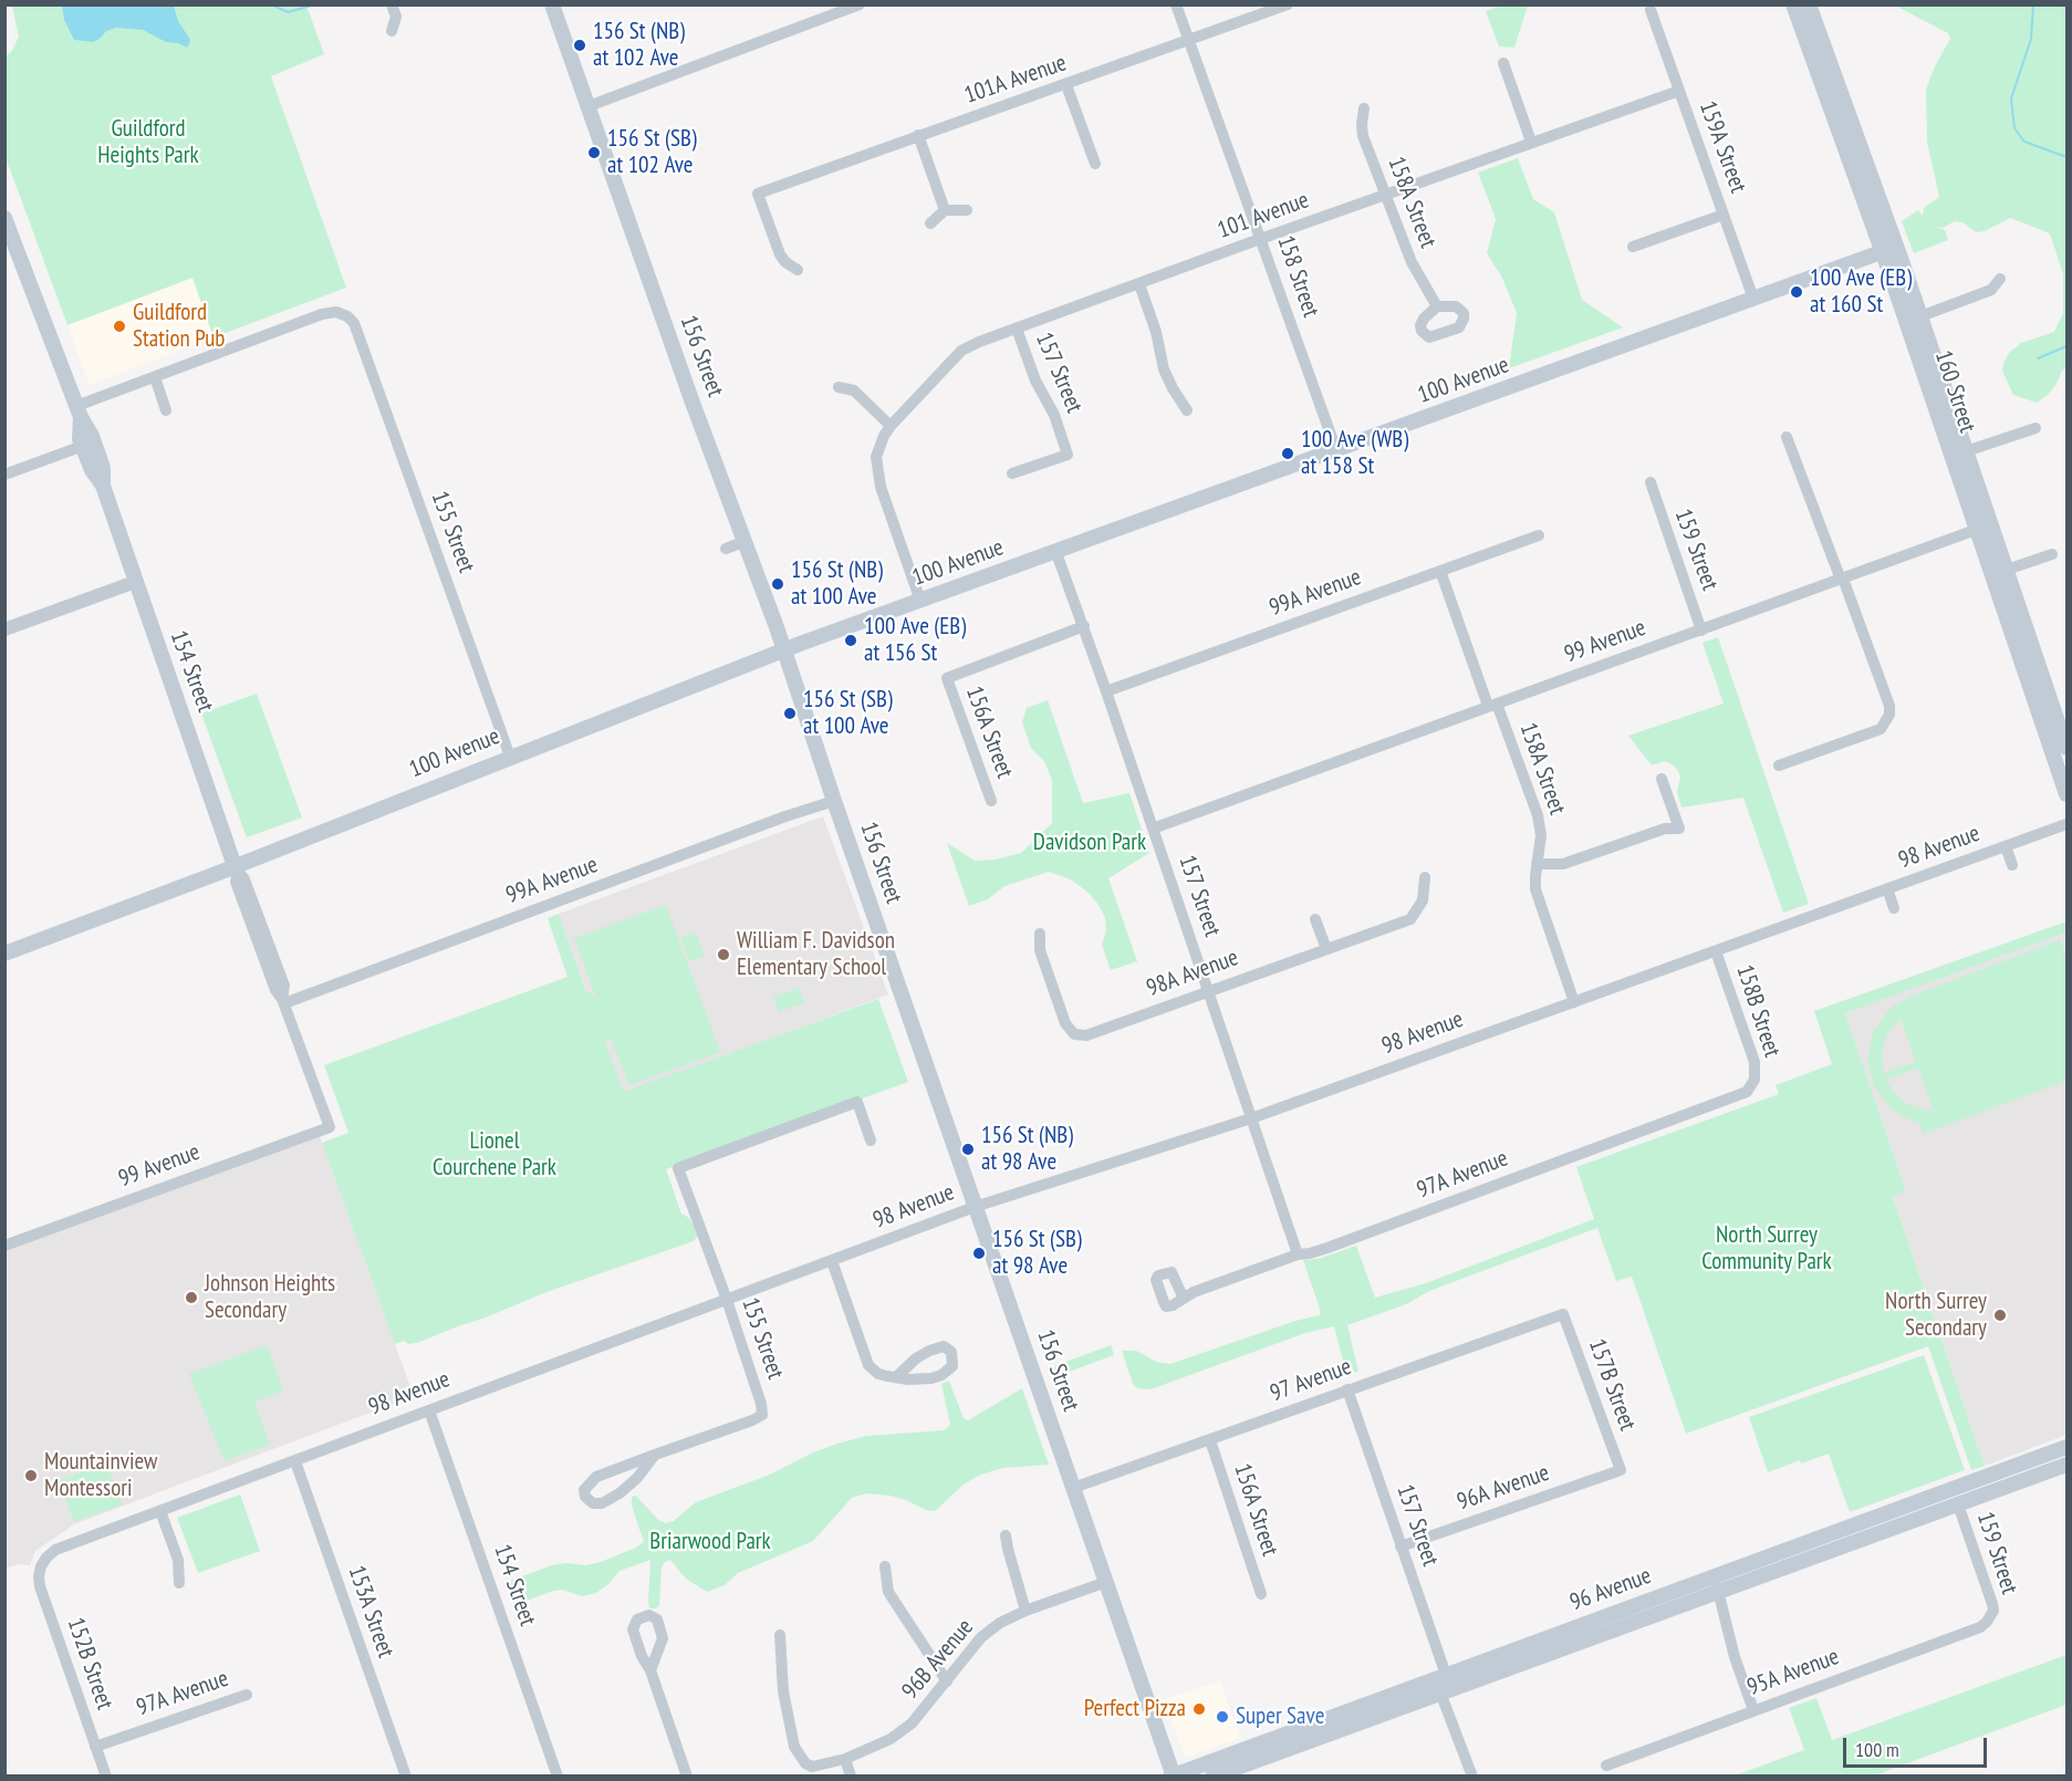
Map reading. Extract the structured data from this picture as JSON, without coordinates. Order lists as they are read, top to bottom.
{
  "streets": {
    "main road": [
      "156 Street",
      "100 Avenue",
      "160 Street",
      "154 Street",
      "96 Avenue"
    ],
    "street": [
      "101A Avenue",
      "159A Street",
      "158A Street",
      "101 Avenue",
      "158 Street",
      "157 Street",
      "155 Street",
      "159 Street",
      "99A Avenue",
      "99 Avenue",
      "156A Street",
      "98 Avenue",
      "98A Avenue",
      "158B Street",
      "97A Avenue",
      "97 Avenue",
      "157B Street",
      "96A Avenue",
      "153A Street",
      "96B Avenue",
      "152B Street",
      "95A Avenue"
    ]
  },
  "crossings": [
    ["101A Avenue", "158 Street"],
    ["159A Street", "101 Avenue"],
    ["159A Street", "100 Avenue"],
    ["158A Street", "101 Avenue"],
    ["158A Street", "99A Avenue"],
    ["158A Street", "99 Avenue"],
    ["158A Street", "98 Avenue"],
    ["101 Avenue", "158 Street"],
    ["101 Avenue", "157 Street"],
    ["158 Street", "100 Avenue"],
    ["156 Street", "100 Avenue"],
    ["156 Street", "99A Avenue"],
    ["156 Street", "98 Avenue"],
    ["156 Street", "97 Avenue"],
    ["156 Street", "96 Avenue"],
    ["156 Street", "96B Avenue"],
    ["157 Street", "100 Avenue"],
    ["157 Street", "99A Avenue"],
    ["157 Street", "99 Avenue"],
    ["157 Street", "156A Street"],
    ["157 Street", "98 Avenue"],
    ["157 Street", "98A Avenue"],
    ["157 Street", "97A Avenue"],
    ["157 Street", "97 Avenue"],
    ["157 Street", "96A Avenue"],
    ["157 Street", "96 Avenue"],
    ["100 Avenue", "160 Street"],
    ["100 Avenue", "155 Street"],
    ["100 Avenue", "154 Street"],
    ["160 Street", "99 Avenue"],
    ["155 Street", "98 Avenue"],
    ["159 Street", "99 Avenue"],
    ["159 Street", "96 Avenue"],
    ["159 Street", "95A Avenue"],
    ["99A Avenue", "154 Street"],
    ["99 Avenue", "154 Street"],
    ["154 Street", "98 Avenue"],
    ["156A Street", "97 Avenue"],
    ["98 Avenue", "158B Street"],
    ["98 Avenue", "153A Street"],
    ["98 Avenue", "152B Street"],
    ["158B Street", "97A Avenue"],
    ["97A Avenue", "152B Street"],
    ["97 Avenue", "157B Street"],
    ["157B Street", "96A Avenue"]
  ],
  "parks": [
    "Guildford Heights Park",
    "Davidson Park",
    "Lionel Courchene Park",
    "North Surrey Community Park",
    "Briarwood Park"
  ],
  "places": [
    "156 St (NB) at 102 Ave",
    "156 St (SB) at 102 Ave",
    "100 Ave (EB) at 160 St",
    "Guildford Station Pub",
    "100 Ave (WB) at 158 St",
    "156 St (NB) at 100 Ave",
    "100 Ave (EB) at 156 St",
    "156 St (SB) at 100 Ave",
    "William F. Davidson Elementary School",
    "156 St (NB) at 98 Ave",
    "156 St (SB) at 98 Ave",
    "Johnson Heights Secondary",
    "North Surrey Secondary",
    "Mountainview Montessori",
    "Perfect Pizza",
    "Super Save"
  ],
  "scale_bar": "100 m"
}
